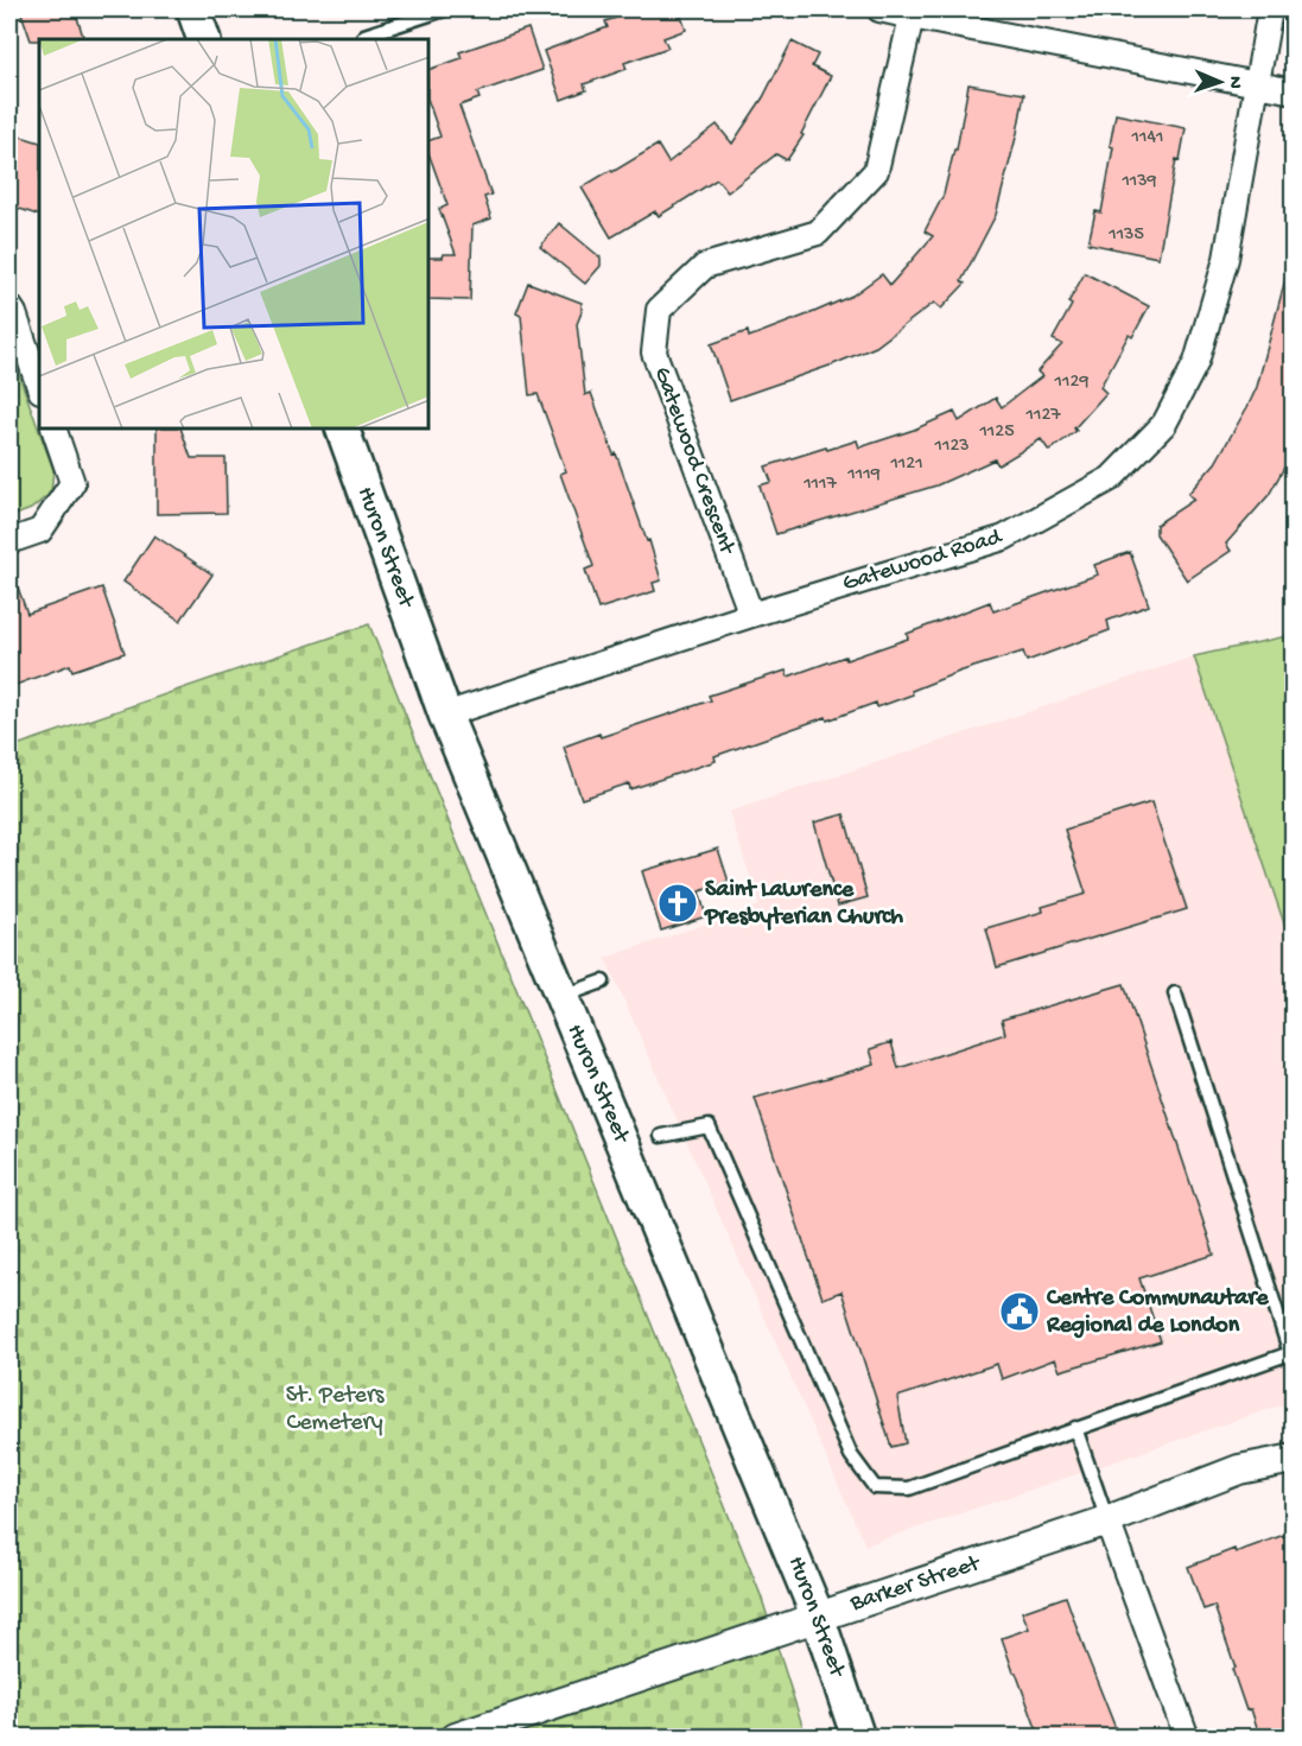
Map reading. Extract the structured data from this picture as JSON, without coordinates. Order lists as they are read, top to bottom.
{
  "streets": {
    "main road": ["Huron Street"],
    "street": ["Gatewood Crescent", "Gatewood Road", "Barker Street"]
  },
  "crossings": [
    ["Gatewood Crescent", "Gatewood Road"],
    ["Huron Street", "Gatewood Road"],
    ["Huron Street", "Barker Street"]
  ],
  "parks": ["St. Peters Cemetery"],
  "places": {
    "church": ["Saint Lawrence Presbyterian Church"],
    "public building": ["Centre Communautare Regional de London"]
  },
  "house_numbers": [
    "1141",
    "1139",
    "1135",
    "1129",
    "1127",
    "1125",
    "1123",
    "1121",
    "1119",
    "1117"
  ],
  "north": "right"
}
